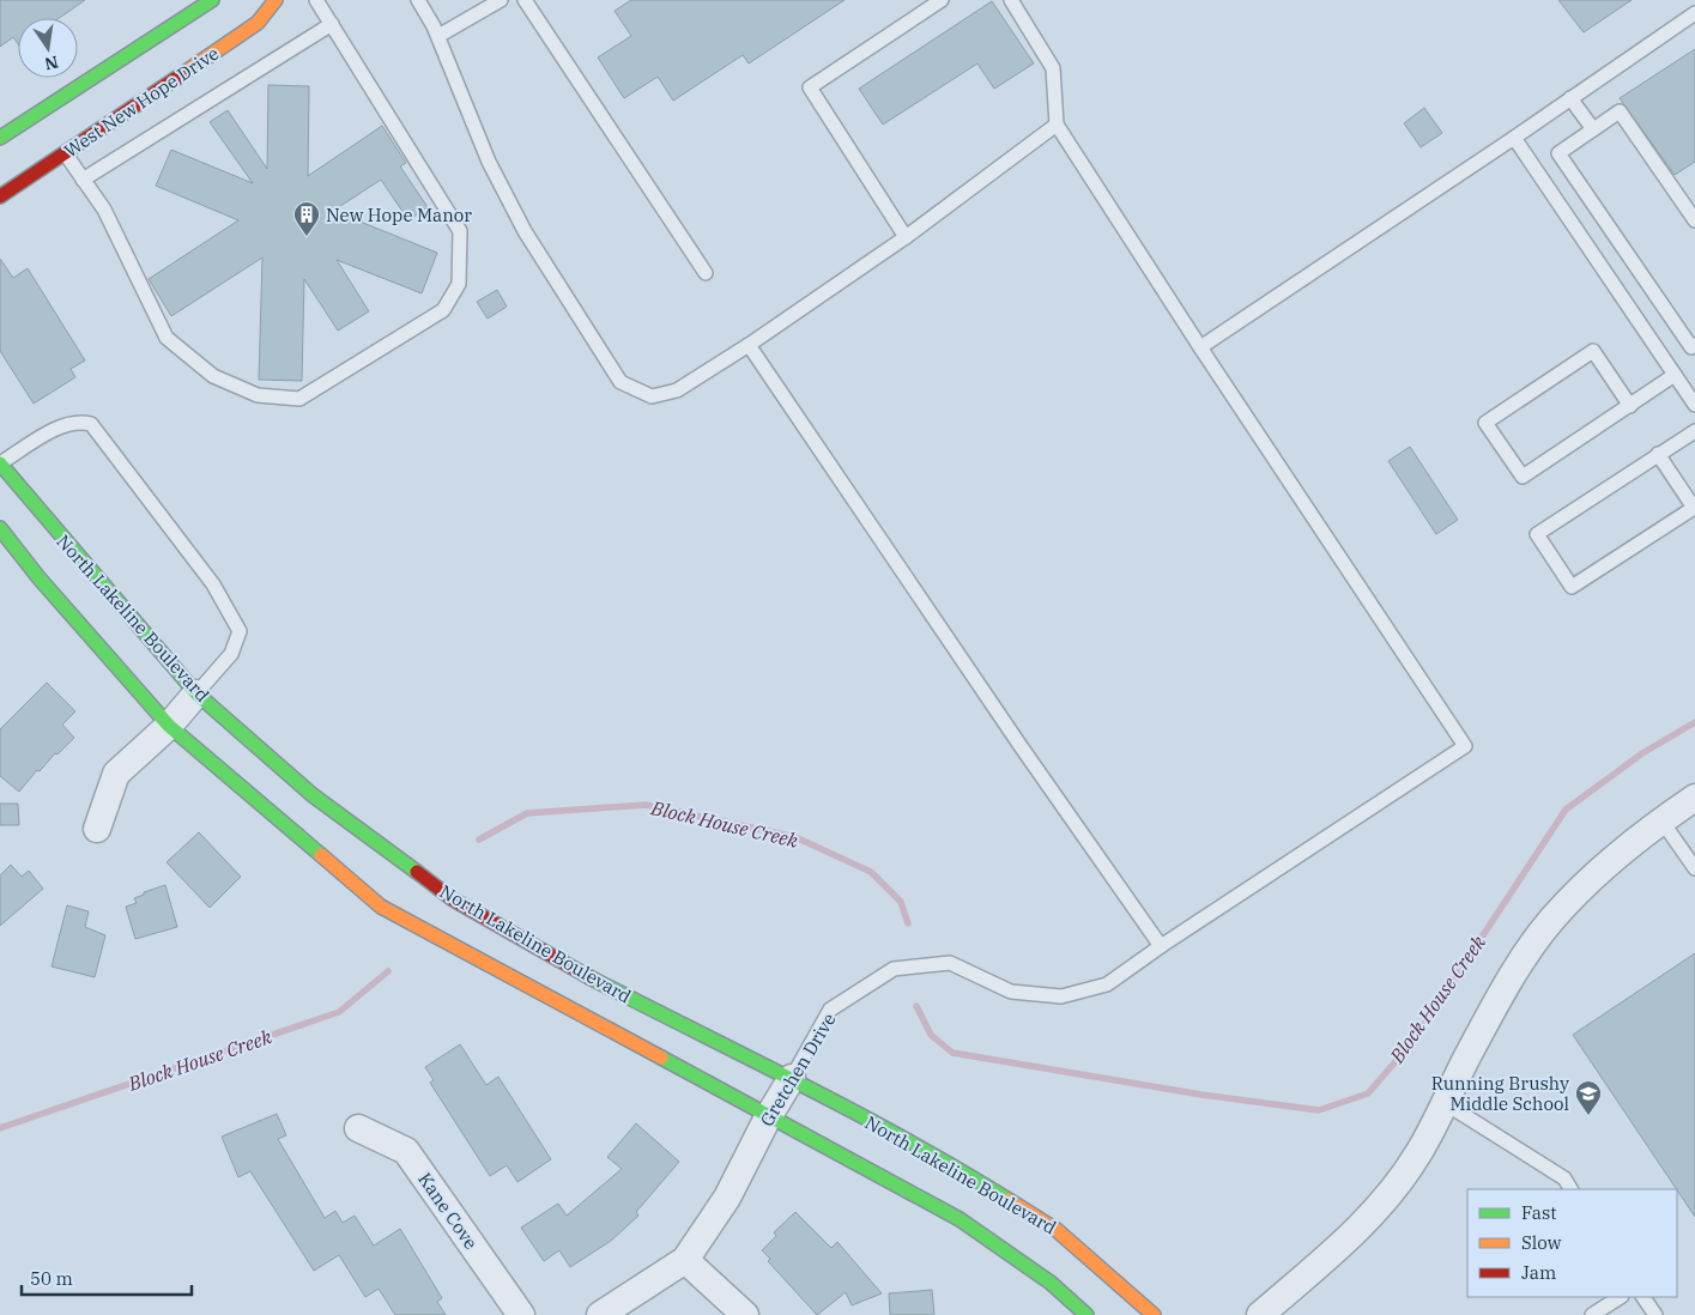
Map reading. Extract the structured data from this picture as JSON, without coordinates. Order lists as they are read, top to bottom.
{
  "streets": {
    "main road": ["West New Hope Drive", "North Lakeline Boulevard"],
    "street": ["Gretchen Drive", "Kane Cove"]
  },
  "crossings": [
    ["North Lakeline Boulevard", "Gretchen Drive"]
  ],
  "water": ["Block House Creek"],
  "places": {
    "building": ["New Hope Manor"],
    "school or university": ["Running Brushy Middle School"]
  },
  "legend": ["Fast", "Slow", "Jam"],
  "scale_bar": "50 m",
  "north": "bottom"
}
